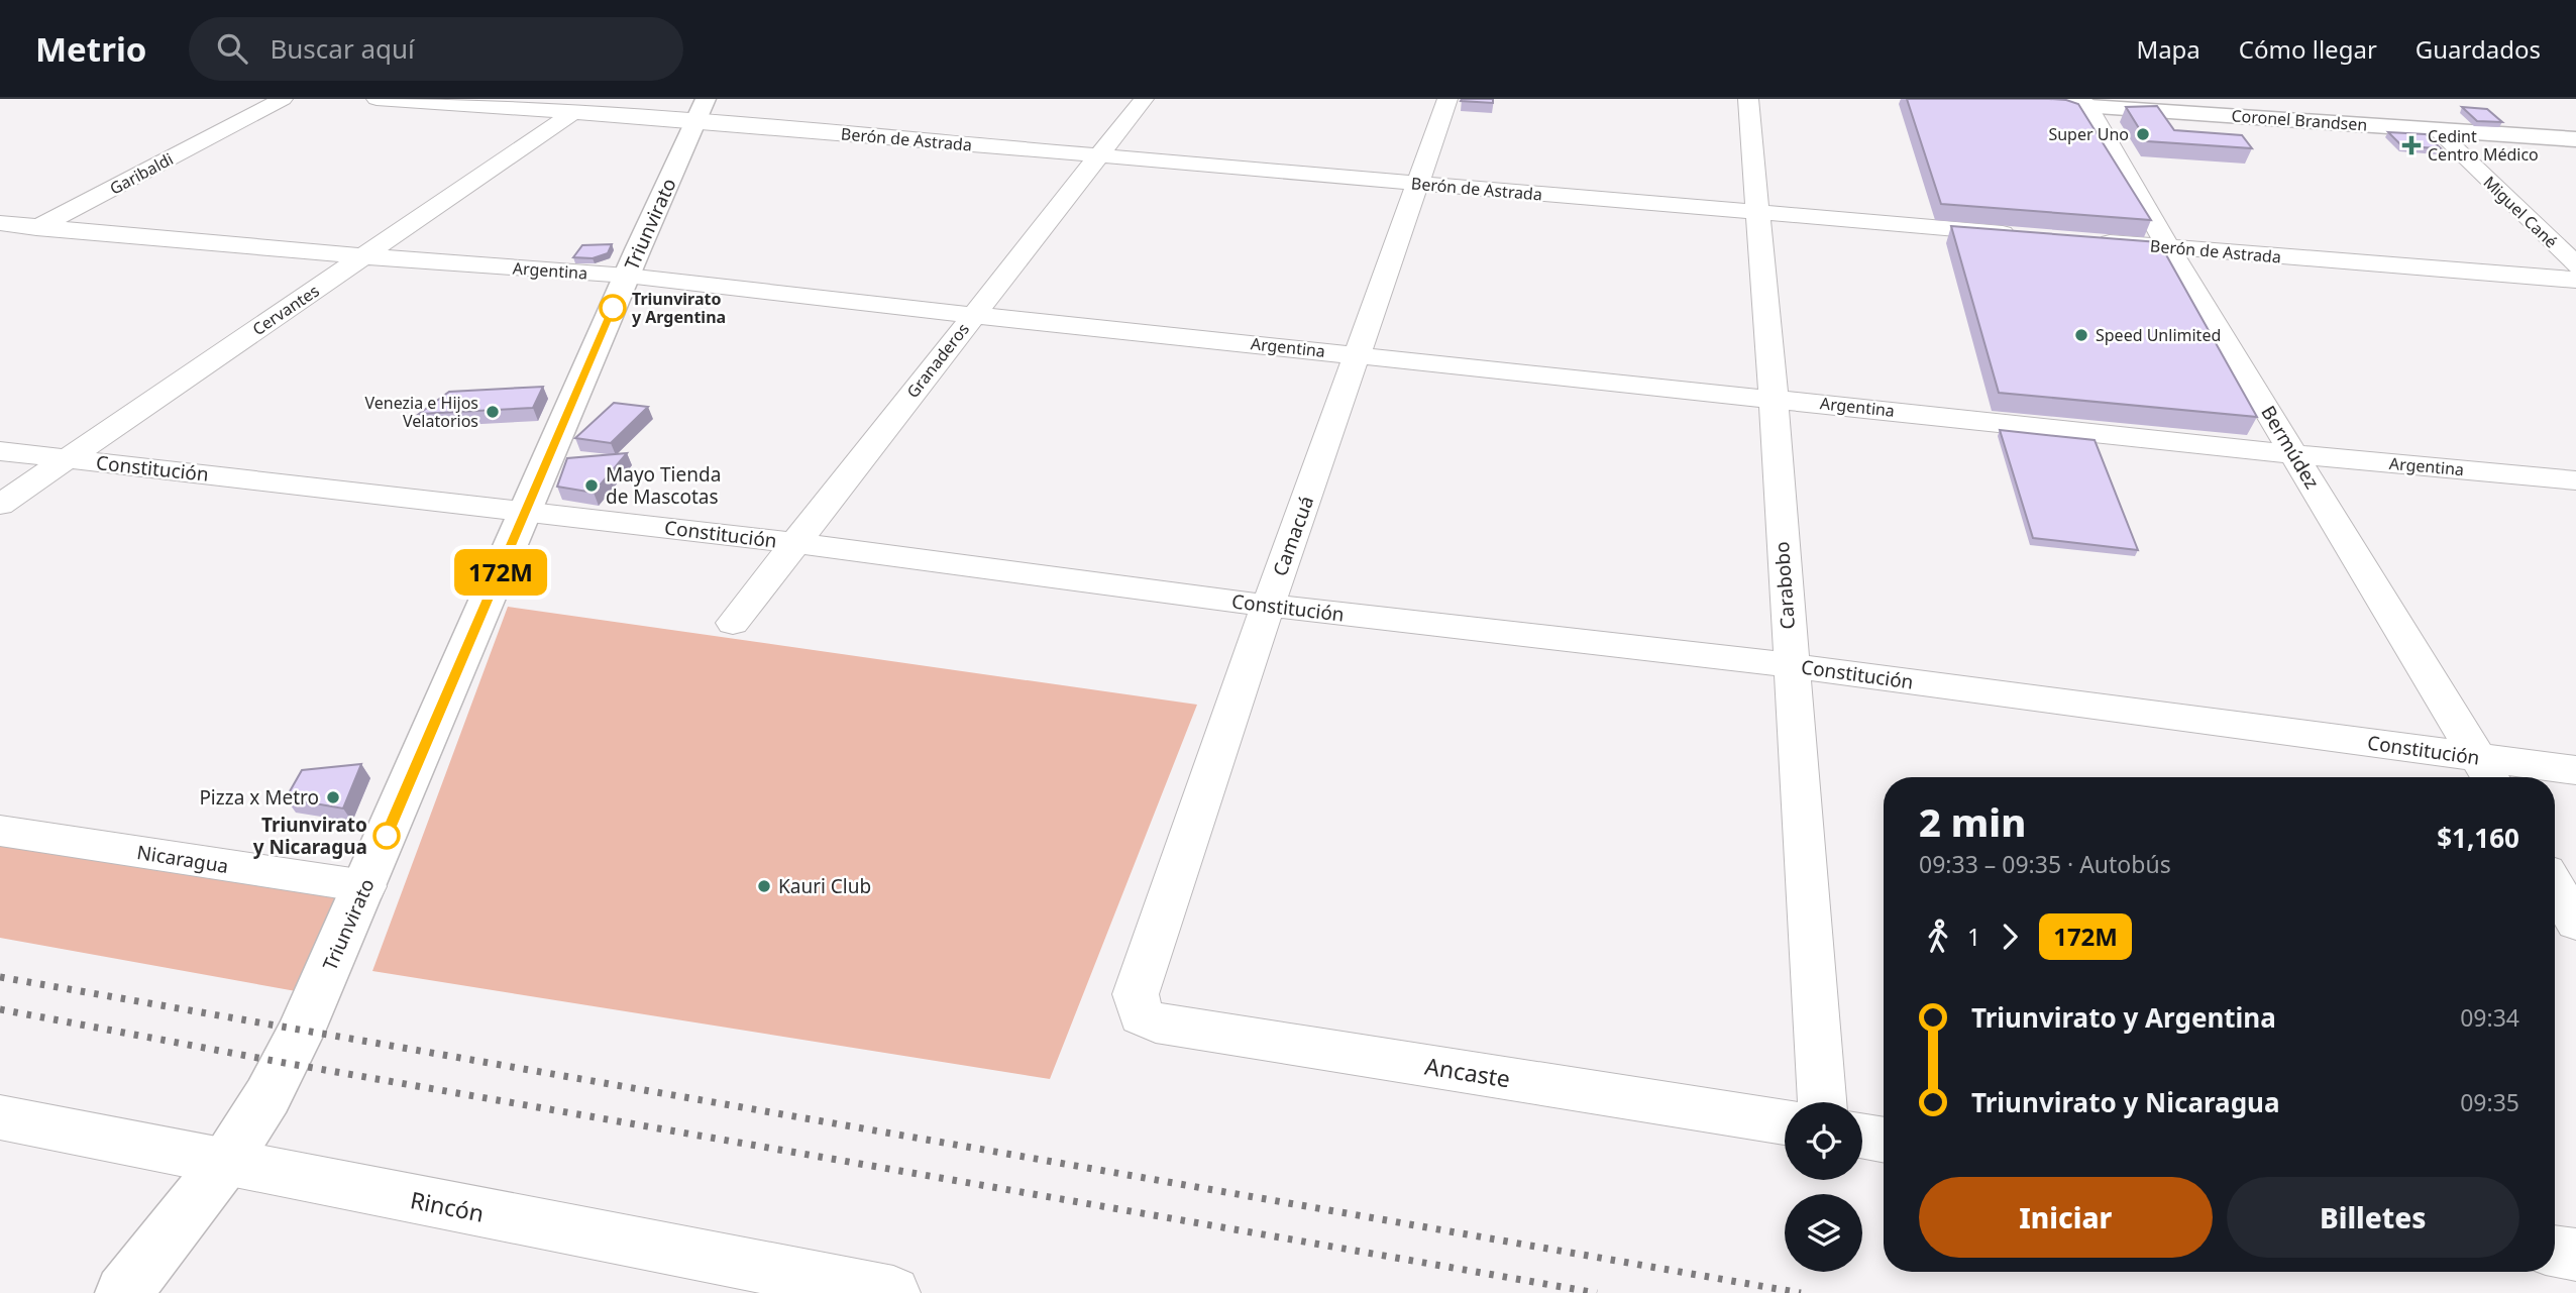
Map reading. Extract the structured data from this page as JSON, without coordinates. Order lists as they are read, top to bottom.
{
  "streets": {
    "street": [
      "Coronel Brandsen",
      "Berón de Astrada",
      "Garibaldi",
      "Miguel Cané",
      "Triunvirato",
      "Argentina",
      "Cervantes",
      "Granaderos",
      "Bermúdez",
      "Constitución",
      "Camacuá",
      "Carabobo",
      "Nicaragua",
      "Ancaste",
      "Rincón"
    ]
  },
  "crossings": [
    ["Coronel Brandsen", "Miguel Cané"],
    ["Coronel Brandsen", "Bermúdez"],
    ["Berón de Astrada", "Triunvirato"],
    ["Berón de Astrada", "Cervantes"],
    ["Berón de Astrada", "Granaderos"],
    ["Berón de Astrada", "Bermúdez"],
    ["Berón de Astrada", "Camacuá"],
    ["Berón de Astrada", "Carabobo"],
    ["Garibaldi", "Argentina"],
    ["Triunvirato", "Argentina"],
    ["Triunvirato", "Constitución"],
    ["Triunvirato", "Nicaragua"],
    ["Triunvirato", "Rincón"],
    ["Argentina", "Cervantes"],
    ["Argentina", "Granaderos"],
    ["Argentina", "Bermúdez"],
    ["Argentina", "Camacuá"],
    ["Argentina", "Carabobo"],
    ["Cervantes", "Constitución"],
    ["Granaderos", "Constitución"],
    ["Bermúdez", "Constitución"],
    ["Constitución", "Camacuá"],
    ["Constitución", "Carabobo"],
    ["Camacuá", "Ancaste"]
  ],
  "places": {
    "other": [
      "Super Uno",
      "Triunvirato y Argentina",
      "Speed Unlimited",
      "Venezia e Hijos Velatorios",
      "Mayo Tienda de Mascotas",
      "Pizza x Metro",
      "Triunvirato y Nicaragua",
      "Kauri Club"
    ],
    "health": ["Cedint Centro Médico"]
  },
  "lines": ["bus line 172M"],
  "page": {
    "header": "Metrio",
    "search": "Buscar aquí",
    "nav": ["Mapa", "Cómo llegar", "Guardados"],
    "on_map": "172M",
    "heading": ["2 min", "09:33 – 09:35 · Autobús", "$1,160"],
    "legs": ["1", "172M"],
    "list": [
      {
        "name": "Triunvirato y Argentina",
        "value": "09:34"
      },
      {
        "name": "Triunvirato y Nicaragua",
        "value": "09:35"
      }
    ],
    "buttons": ["Iniciar", "Billetes"]
  }
}
